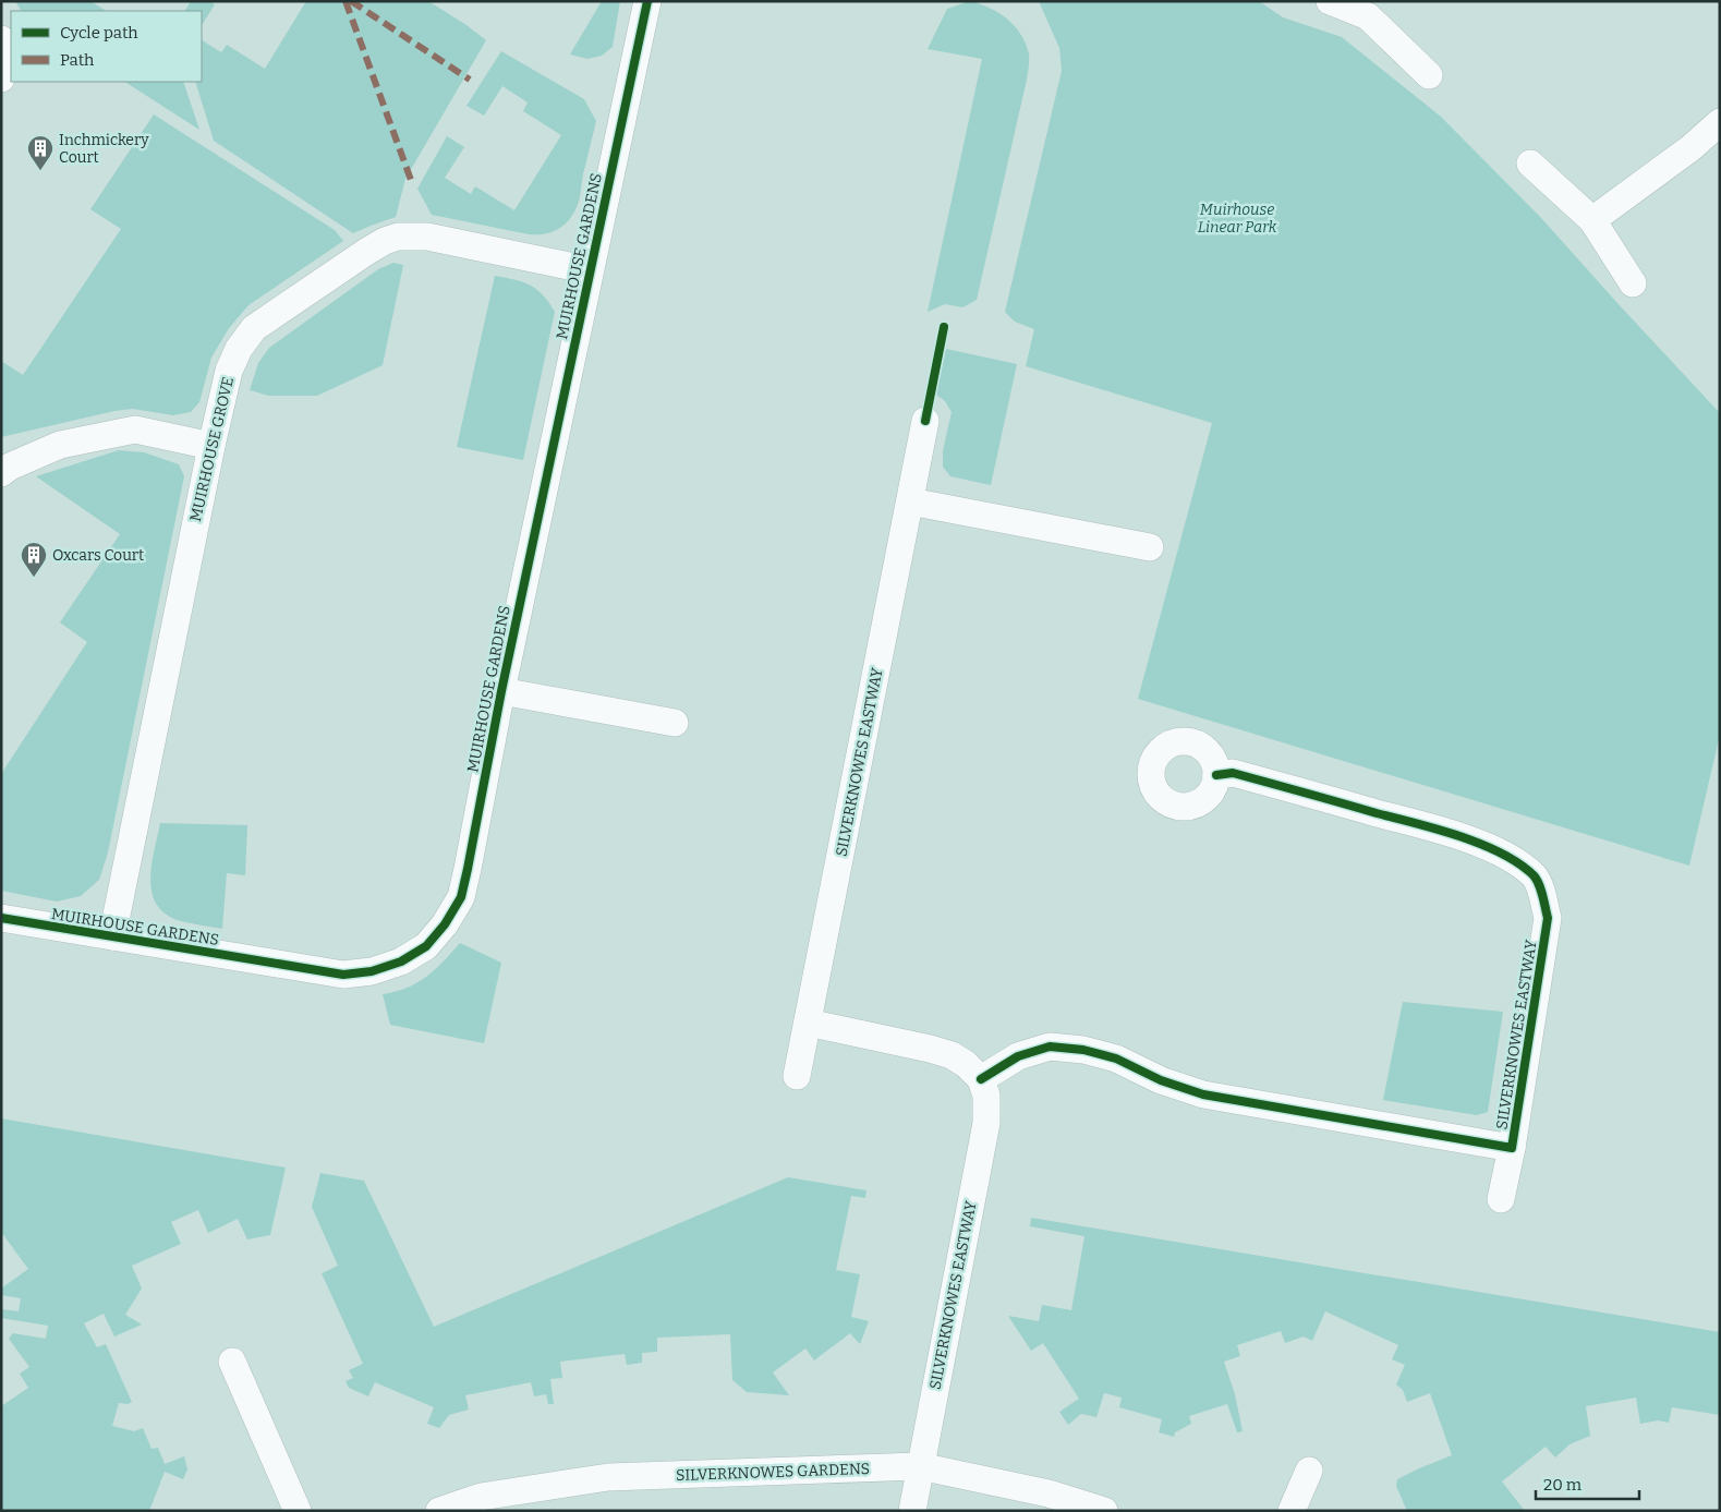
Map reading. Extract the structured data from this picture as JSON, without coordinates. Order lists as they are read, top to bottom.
{
  "streets": {
    "street": [
      "MUIRHOUSE GARDENS",
      "MUIRHOUSE GROVE",
      "SILVERKNOWES EASTWAY",
      "SILVERKNOWES GARDENS"
    ]
  },
  "crossings": [
    ["MUIRHOUSE GARDENS", "MUIRHOUSE GROVE"],
    ["SILVERKNOWES EASTWAY", "SILVERKNOWES GARDENS"]
  ],
  "parks": ["Muirhouse Linear Park"],
  "places": {
    "building": ["Inchmickery Court", "Oxcars Court"]
  },
  "legend": ["Cycle path", "Path"],
  "scale_bar": "20 m"
}
